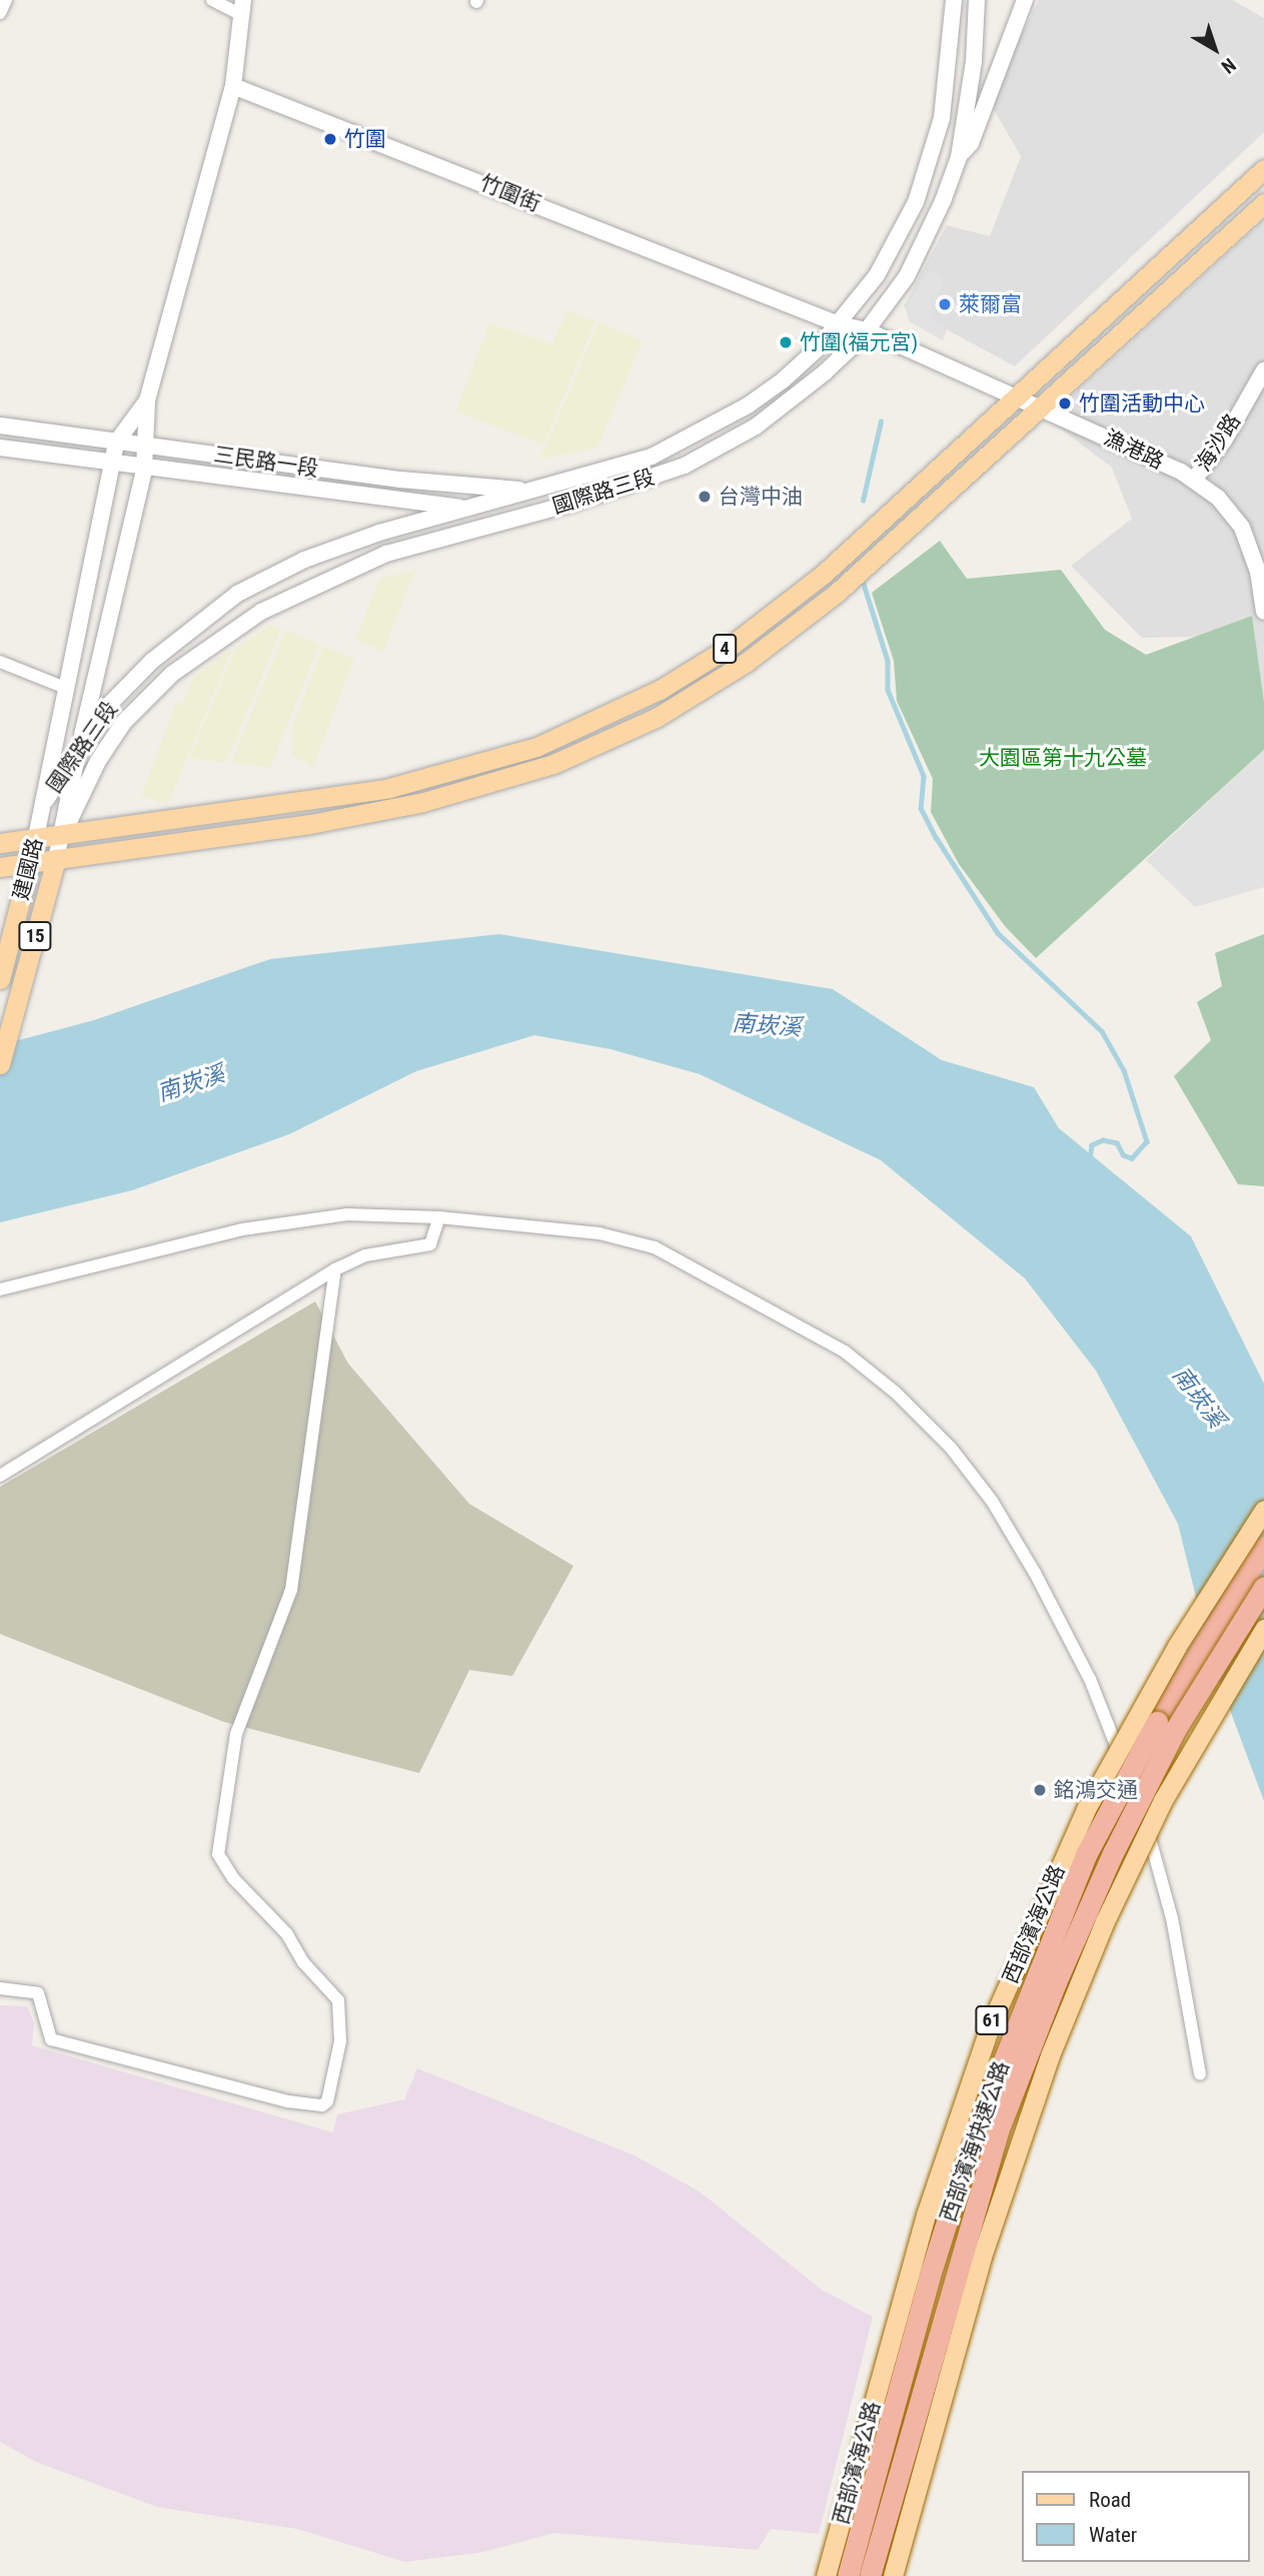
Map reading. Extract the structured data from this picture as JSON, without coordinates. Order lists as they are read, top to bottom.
{
  "streets": {
    "highway": ["61", "西部濱海快速公路"],
    "main road": [
      "4",
      "建國路",
      "15",
      "西部濱海公路"
    ],
    "street": [
      "竹圍街",
      "海沙路",
      "漁港路",
      "三民路一段",
      "國際路三段"
    ]
  },
  "crossings": [
    ["竹圍街", "漁港路"],
    ["竹圍街", "國際路三段"],
    ["海沙路", "漁港路"],
    ["漁港路", "國際路三段"],
    ["漁港路", "4"],
    ["三民路一段", "國際路三段"],
    ["國際路三段", "4"],
    ["國際路三段", "建國路"],
    ["4", "建國路"]
  ],
  "water": ["南崁溪"],
  "parks": ["大園區第十九公墓"],
  "places": [
    "竹圍",
    "萊爾富",
    "竹圍(福元宮)",
    "竹圍活動中心",
    "台灣中油",
    "銘鴻交通"
  ],
  "legend": ["Road", "Water"],
  "north": "bottom right"
}
